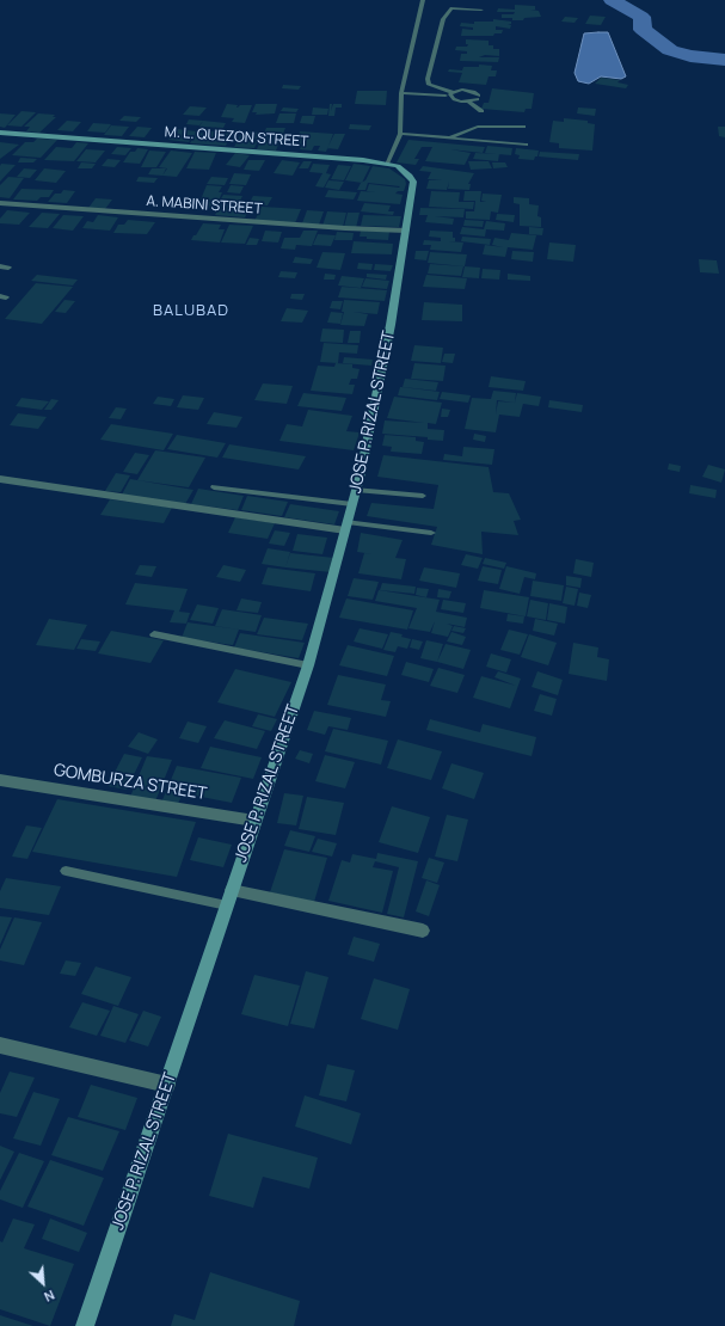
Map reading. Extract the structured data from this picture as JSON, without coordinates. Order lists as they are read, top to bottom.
{
  "streets": {
    "street": [
      "M. L. QUEZON STREET",
      "A. MABINI STREET",
      "JOSE P. RIZAL STREET",
      "GOMBURZA STREET"
    ]
  },
  "crossings": [
    ["M. L. QUEZON STREET", "A. MABINI STREET"],
    ["M. L. QUEZON STREET", "JOSE P. RIZAL STREET"],
    ["A. MABINI STREET", "JOSE P. RIZAL STREET"],
    ["JOSE P. RIZAL STREET", "GOMBURZA STREET"]
  ],
  "districts": ["BALUBAD"],
  "north": "bottom right"
}
